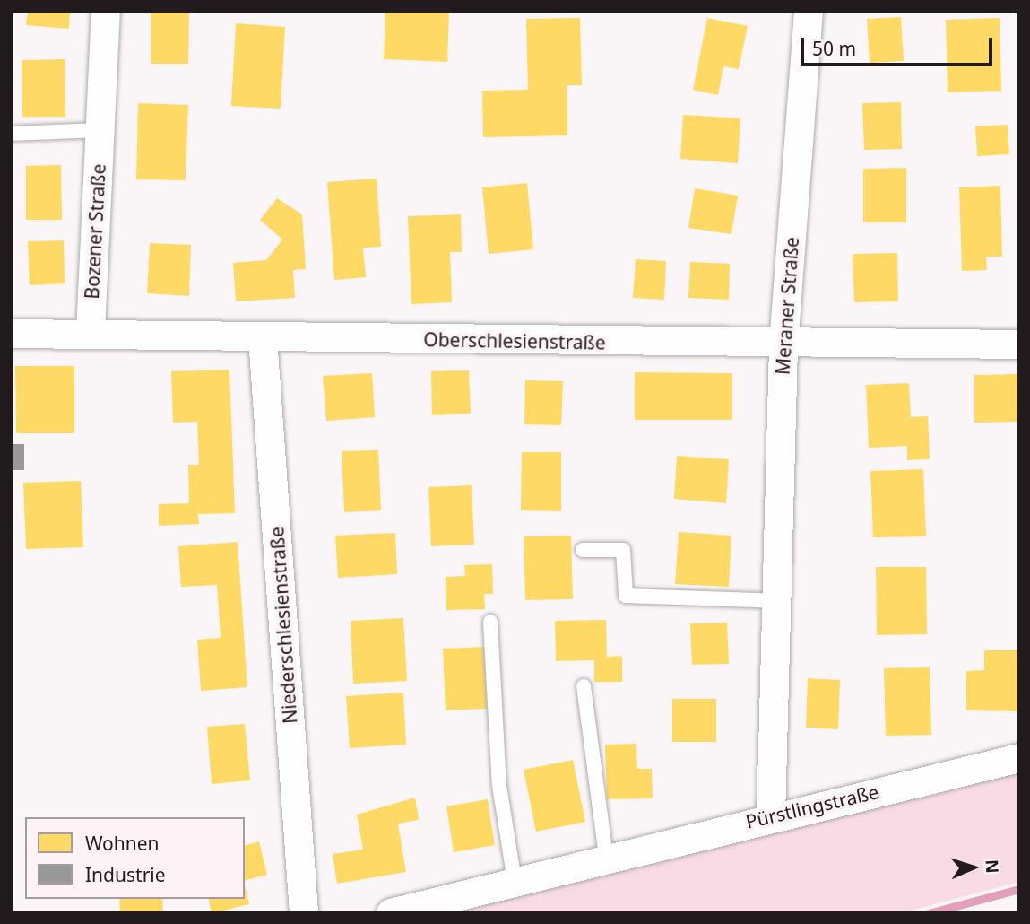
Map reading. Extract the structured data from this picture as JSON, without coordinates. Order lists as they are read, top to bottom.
{
  "streets": {
    "street": [
      "Bozener Straße",
      "Meraner Straße",
      "Oberschlesienstraße",
      "Niederschlesienstraße",
      "Pürstlingstraße"
    ]
  },
  "crossings": [
    ["Bozener Straße", "Oberschlesienstraße"],
    ["Meraner Straße", "Oberschlesienstraße"],
    ["Meraner Straße", "Pürstlingstraße"],
    ["Oberschlesienstraße", "Niederschlesienstraße"]
  ],
  "legend": ["Wohnen", "Industrie"],
  "scale_bar": "50 m",
  "north": "right"
}
